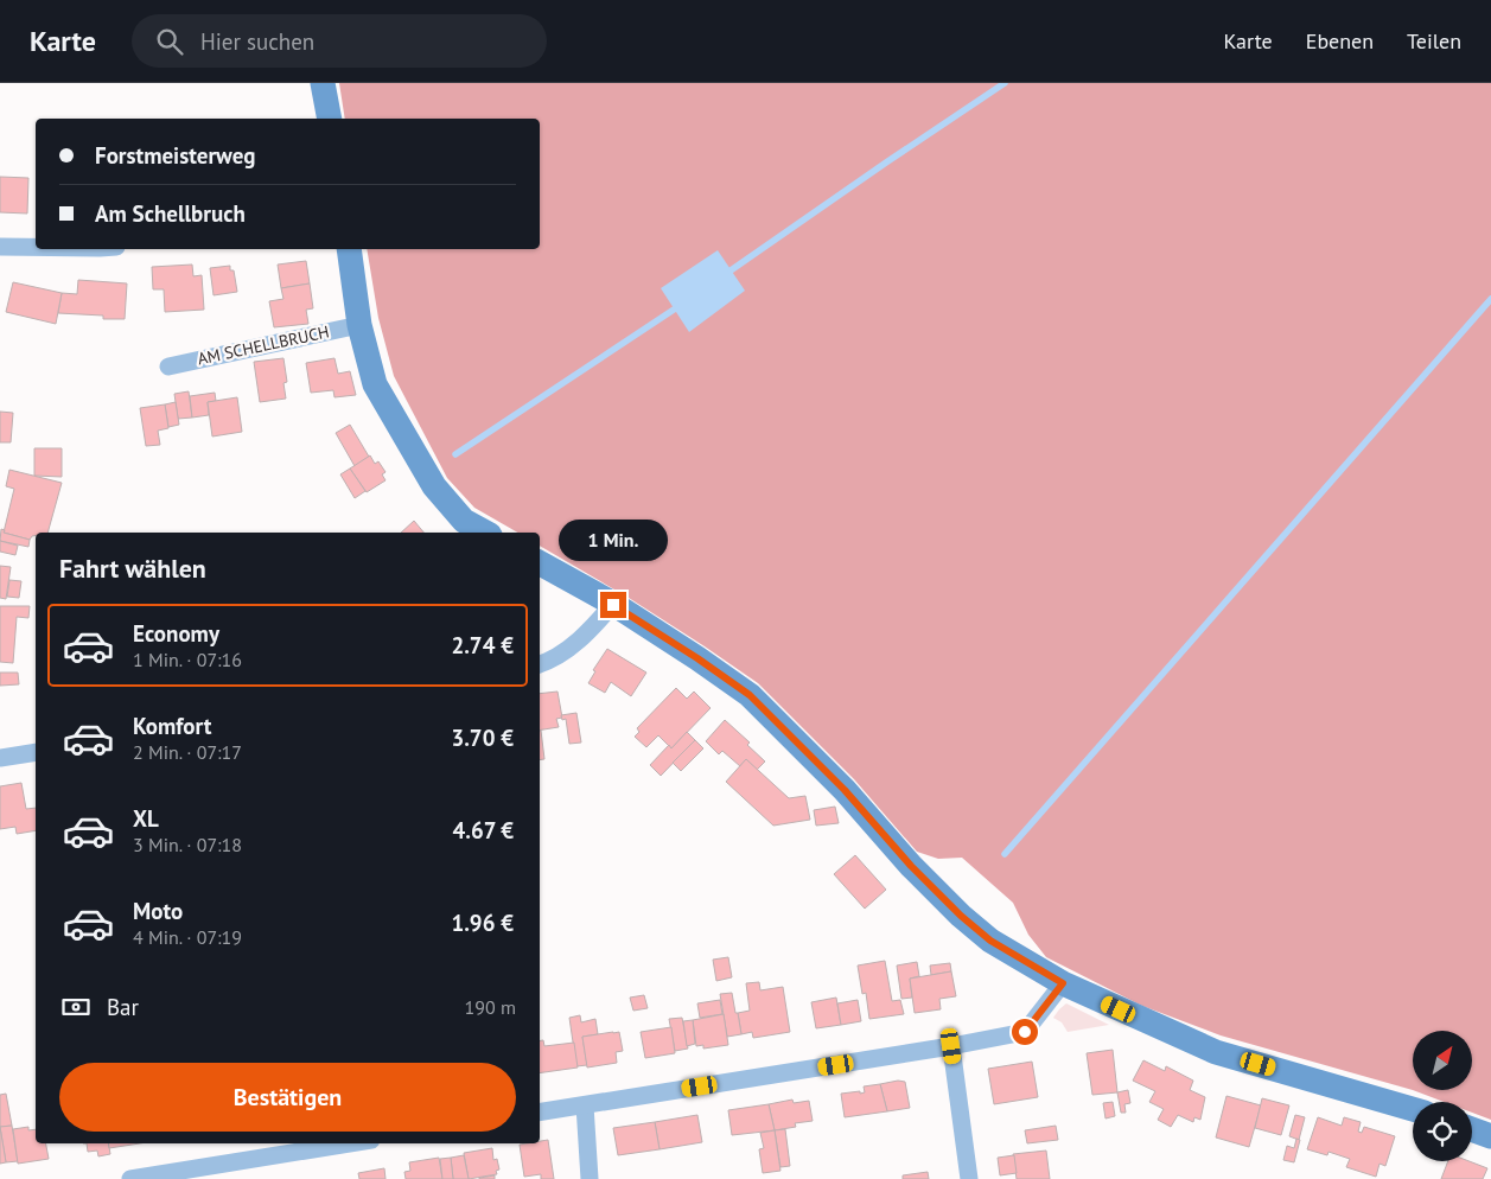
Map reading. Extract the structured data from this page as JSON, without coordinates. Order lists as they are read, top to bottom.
{
  "streets": {
    "street": ["AM SCHELLBRUCH"]
  },
  "north": "top right",
  "page": {
    "header": "Karte",
    "search": "Hier suchen",
    "nav": ["Karte", "Ebenen", "Teilen"],
    "banner": ["Forstmeisterweg", "Am Schellbruch"],
    "bubble": "1 Min.",
    "heading": "Fahrt wählen",
    "list": [
      {
        "name": "Economy",
        "note": "1 Min. · 07:16",
        "value": "2.74 €"
      },
      {
        "name": "Komfort",
        "note": "2 Min. · 07:17",
        "value": "3.70 €"
      },
      {
        "name": "XL",
        "note": "3 Min. · 07:18",
        "value": "4.67 €"
      },
      {
        "name": "Moto",
        "note": "4 Min. · 07:19",
        "value": "1.96 €"
      }
    ],
    "pay": ["Bar", "190 m"],
    "buttons": "Bestätigen"
  }
}
